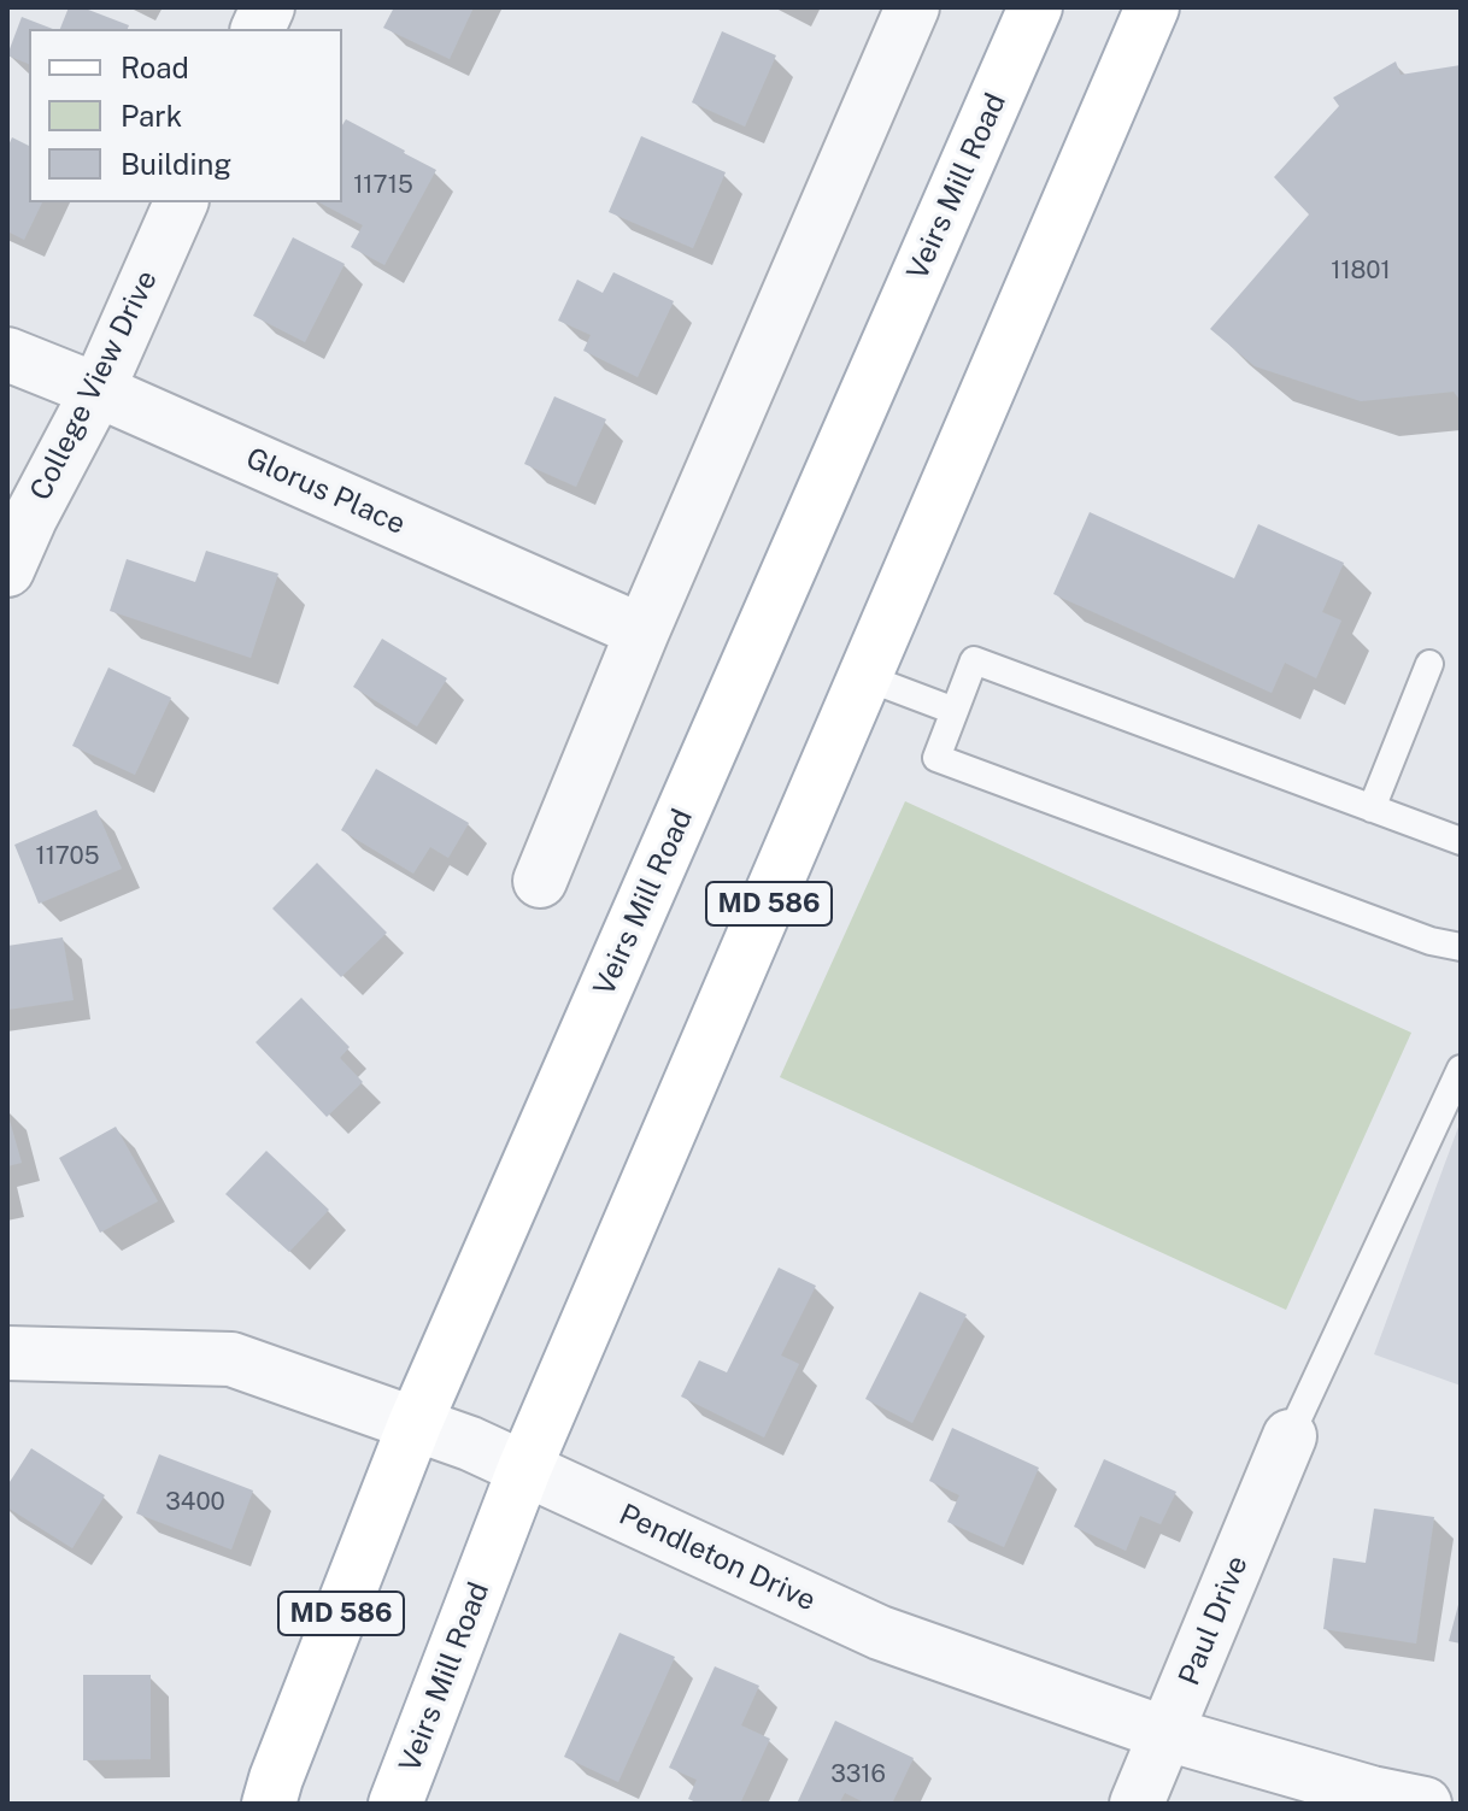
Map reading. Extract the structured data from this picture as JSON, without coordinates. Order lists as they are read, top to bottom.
{
  "streets": {
    "main road": ["Veirs Mill Road", "MD 586"],
    "street": [
      "College View Drive",
      "Glorus Place",
      "Pendleton Drive",
      "Paul Drive"
    ]
  },
  "crossings": [
    ["Veirs Mill Road", "Pendleton Drive"],
    ["College View Drive", "Glorus Place"],
    ["Pendleton Drive", "Paul Drive"]
  ],
  "house_numbers": [
    "11715",
    "11801",
    "11705",
    "3400",
    "3316"
  ],
  "legend": ["Road", "Park", "Building"]
}
